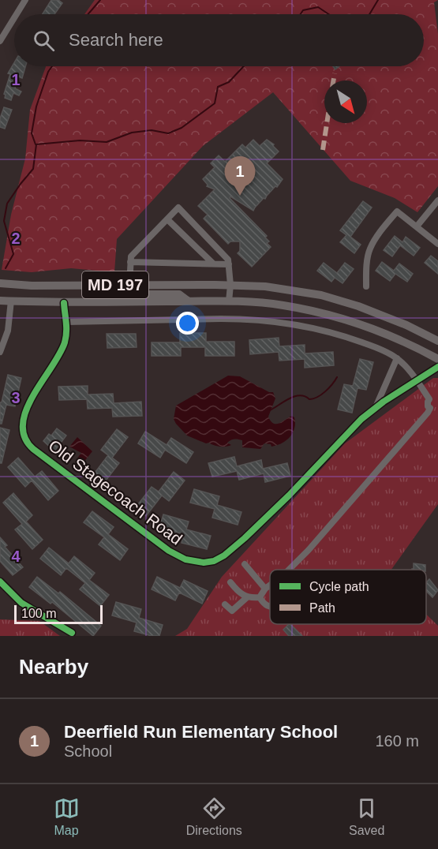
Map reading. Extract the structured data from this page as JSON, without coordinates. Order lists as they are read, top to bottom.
{
  "streets": {
    "main road": ["MD 197"],
    "street": ["Old Stagecoach Road"]
  },
  "crossings": [
    ["MD 197", "Old Stagecoach Road"]
  ],
  "legend": ["Cycle path", "Path"],
  "scale_bar": "100 m",
  "north": "bottom right",
  "page": {
    "search": "Search here",
    "pins": "1",
    "scale": "100 m",
    "heading": "Nearby",
    "list": [
      {
        "mark": "1",
        "name": "Deerfield Run Elementary School",
        "note": "School",
        "value": "160 m"
      }
    ],
    "nav": ["Map", "Directions", "Saved"]
  },
  "grid": {
    "rows": [
      "1",
      "2",
      "3",
      "4"
    ]
  }
}
